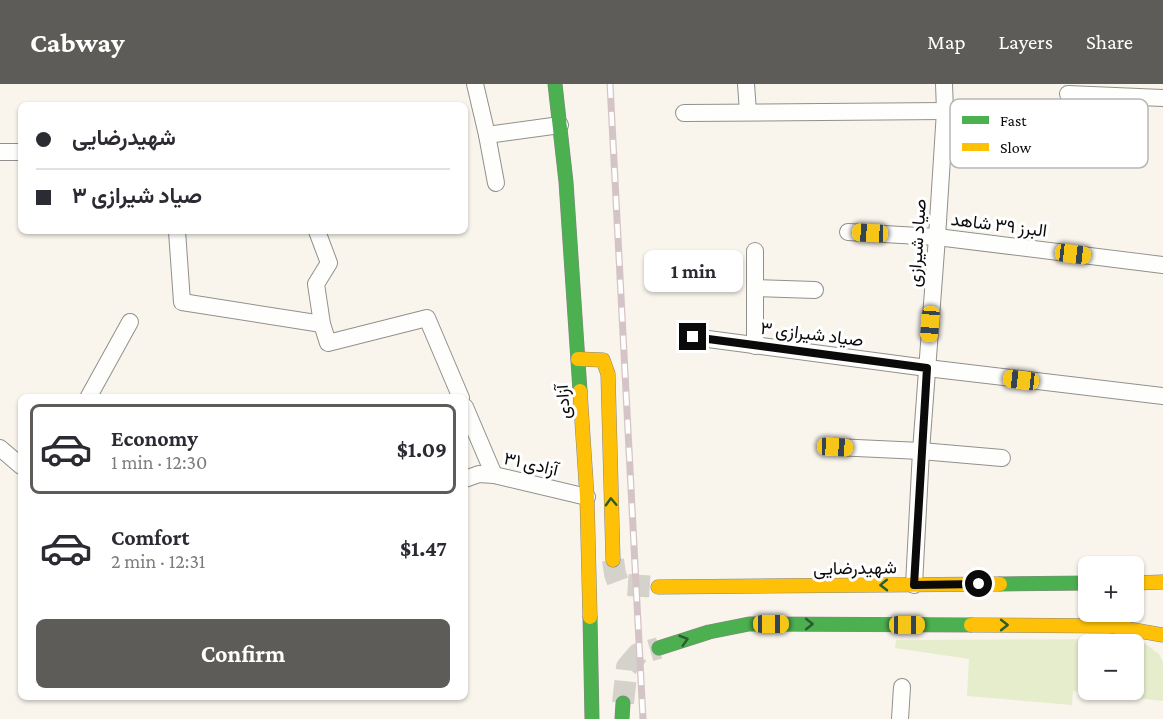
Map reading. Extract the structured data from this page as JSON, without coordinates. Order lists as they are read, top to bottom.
{
  "streets": {
    "main road": ["آزادی", "شهیدرضایی"],
    "street": [
      "البرز ۳۹ شاهد",
      "صیاد شیرازی",
      "صیاد شیرازی ۳",
      "آزادی ۳۱"
    ]
  },
  "crossings": [
    ["البرز ۳۹ شاهد", "صیاد شیرازی"],
    ["صیاد شیرازی", "صیاد شیرازی ۳"],
    ["صیاد شیرازی", "شهیدرضایی"],
    ["آزادی", "آزادی ۳۱"]
  ],
  "legend": ["Fast", "Slow"],
  "page": {
    "header": "Cabway",
    "nav": ["Map", "Layers", "Share"],
    "banner": ["شهیدرضایی", "صیاد شیرازی ۳"],
    "bubble": "1 min",
    "list": [
      {
        "name": "Economy",
        "note": "1 min · 12:30",
        "value": "$1.09"
      },
      {
        "name": "Comfort",
        "note": "2 min · 12:31",
        "value": "$1.47"
      }
    ],
    "map_buttons": ["+", "−"],
    "buttons": "Confirm"
  }
}
